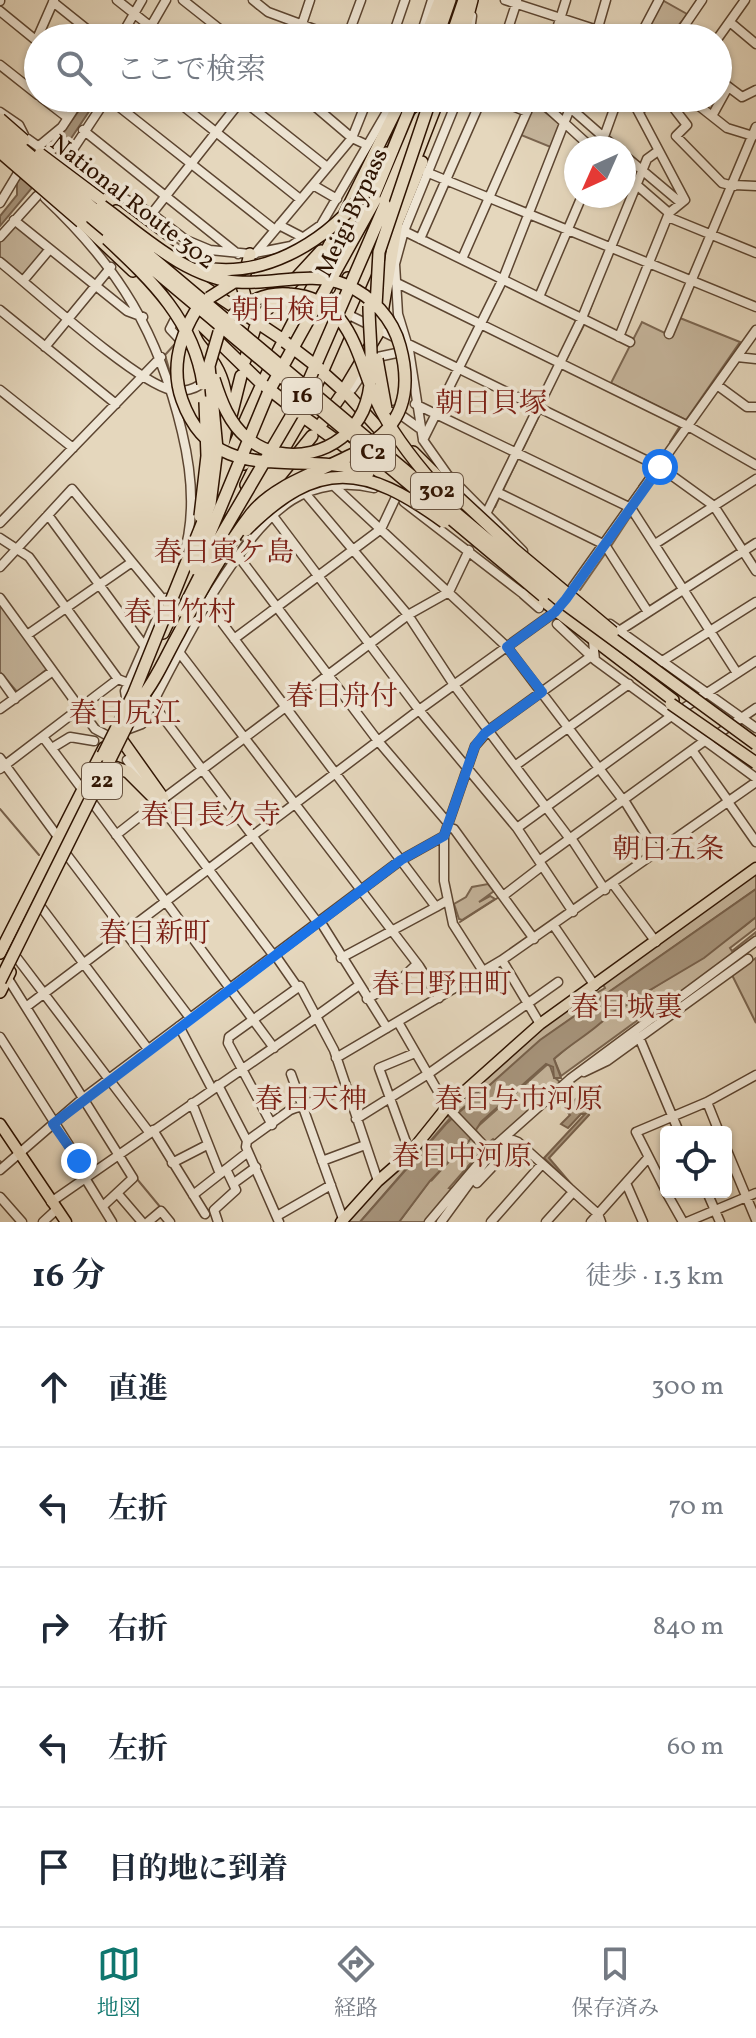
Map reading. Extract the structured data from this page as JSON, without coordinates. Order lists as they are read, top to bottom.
{
  "streets": {
    "highway": [
      "National Route 302",
      "Meigi Bypass",
      "16",
      "C2",
      "302",
      "22"
    ]
  },
  "crossings": [
    ["National Route 302", "C2"],
    ["National Route 302", "22"],
    ["Meigi Bypass", "16"],
    ["Meigi Bypass", "22"]
  ],
  "districts": [
    "朝日検見",
    "朝日貝塚",
    "春日寅ケ島",
    "春日竹村",
    "春日舟付",
    "春日尻江",
    "春日長久寺",
    "朝日五条",
    "春日新町",
    "春日野田町",
    "春日城裏",
    "春日天神",
    "春日与市河原",
    "春日中河原"
  ],
  "north": "bottom left",
  "page": {
    "search": "ここで検索",
    "heading": ["16 分", "徒歩 · 1.3 km"],
    "list": [
      ["直進", "300 m"],
      ["左折", "70 m"],
      ["右折", "840 m"],
      ["左折", "60 m"],
      "目的地に到着"
    ],
    "nav": ["地図", "経路", "保存済み"]
  }
}
